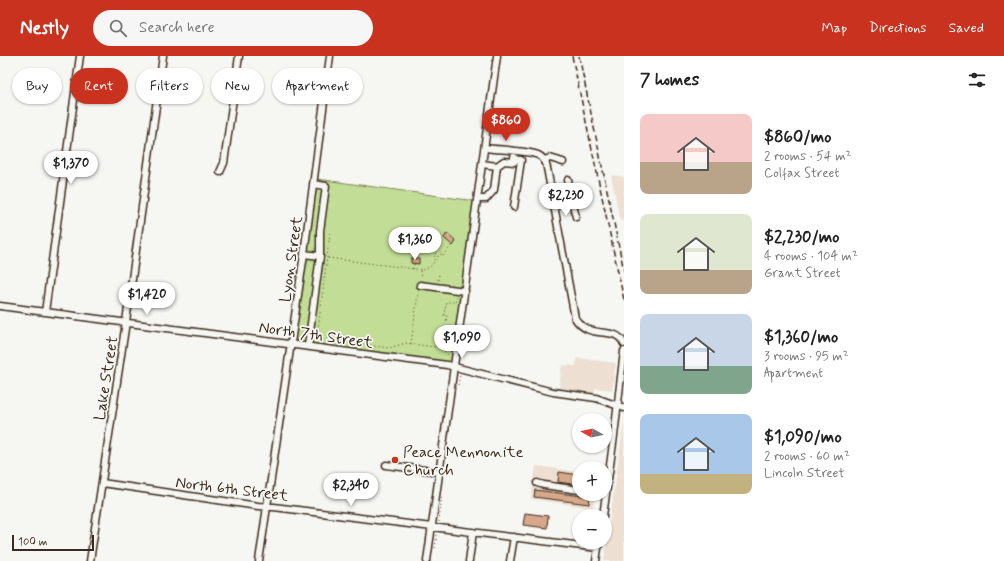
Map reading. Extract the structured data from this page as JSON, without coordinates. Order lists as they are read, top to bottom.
{
  "streets": {
    "street": [
      "Lyon Street",
      "North 7th Street",
      "Lake Street",
      "North 6th Street"
    ]
  },
  "crossings": [
    ["Lyon Street", "North 7th Street"],
    ["Lyon Street", "North 6th Street"],
    ["North 7th Street", "Lake Street"],
    ["Lake Street", "North 6th Street"]
  ],
  "places": ["Peace Mennonite Church"],
  "scale_bar": "100 m",
  "north": "left",
  "page": {
    "header": "Nestly",
    "search": "Search here",
    "nav": ["Map", "Directions", "Saved"],
    "heading": "7 homes",
    "chip": [
      "Buy",
      "Rent",
      "Filters",
      "New",
      "Apartment"
    ],
    "list": [
      {
        "name": "$860/mo",
        "note": "2 rooms · 54 m² · Colfax Street"
      },
      {
        "name": "$2,230/mo",
        "note": "4 rooms · 104 m² · Grant Street"
      },
      {
        "name": "$1,360/mo",
        "note": "3 rooms · 95 m² · Apartment"
      },
      {
        "name": "$1,090/mo",
        "note": "2 rooms · 60 m² · Lincoln Street"
      }
    ],
    "price": [
      "$860",
      "$1,370",
      "$2,230",
      "$1,360",
      "$1,420",
      "$1,090",
      "$2,340"
    ],
    "map_buttons": ["+", "−"],
    "scale": "100 m"
  }
}
